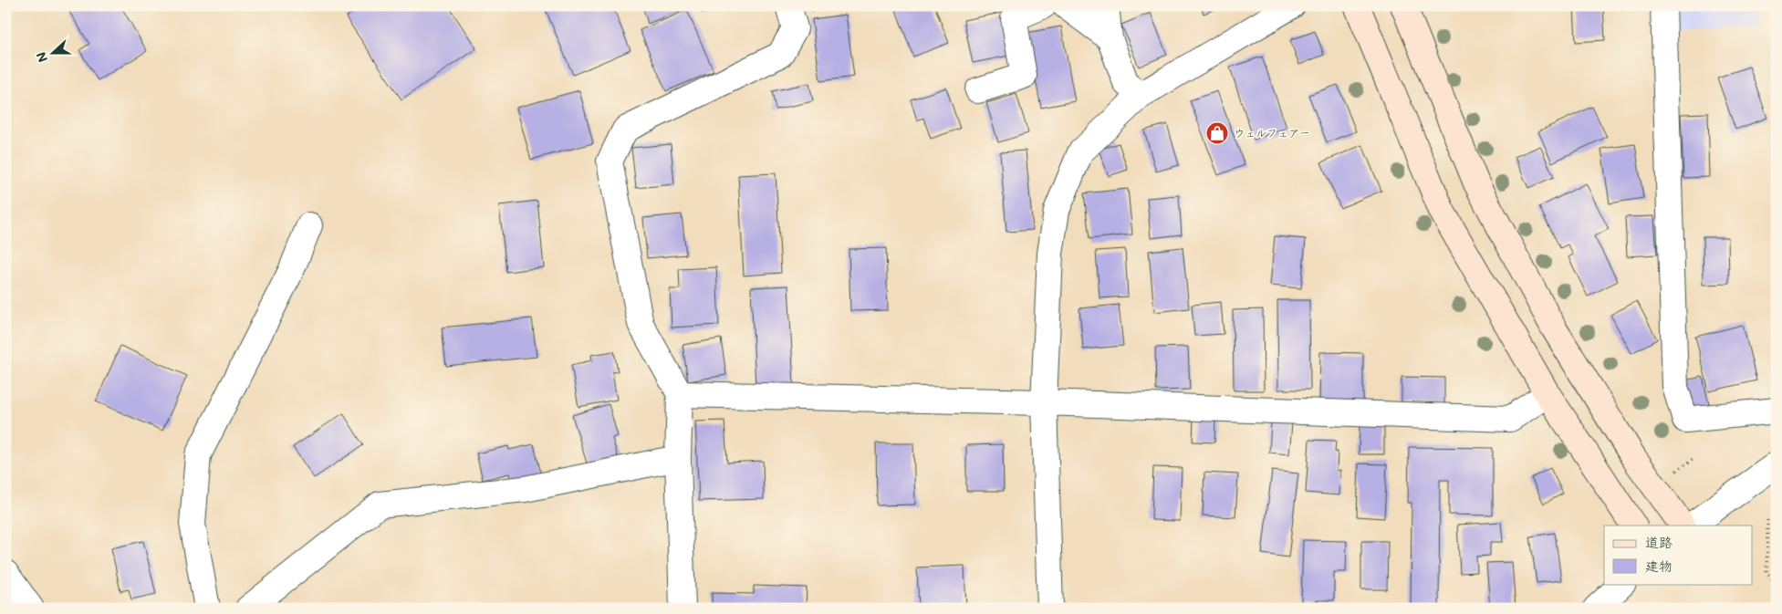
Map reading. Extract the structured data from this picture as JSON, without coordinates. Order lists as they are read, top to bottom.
{
  "places": {
    "shop": ["ウェルフェアー"]
  },
  "legend": ["道路", "建物"],
  "north": "left"
}
